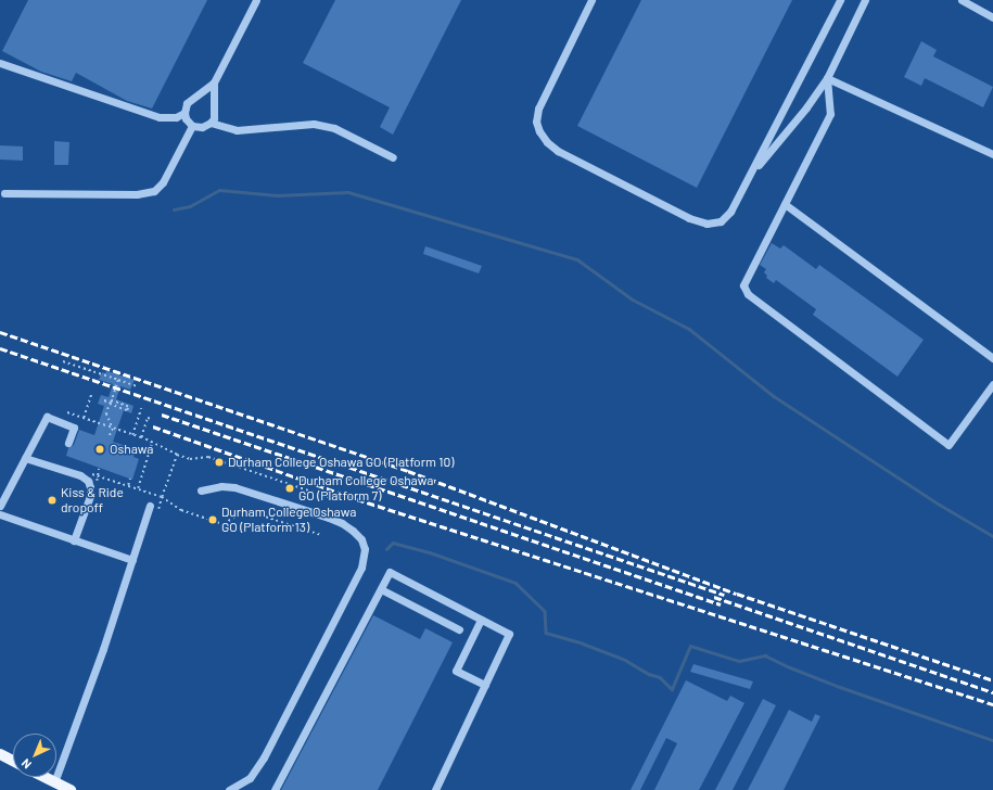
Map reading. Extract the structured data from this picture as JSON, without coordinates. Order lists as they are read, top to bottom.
{
  "places": [
    "Oshawa",
    "Durham College Oshawa GO (Platform 10)",
    "Durham College Oshawa GO (Platform 7)",
    "Kiss & Ride dropoff",
    "Durham College Oshawa GO (Platform 13)"
  ],
  "north": "bottom left"
}
